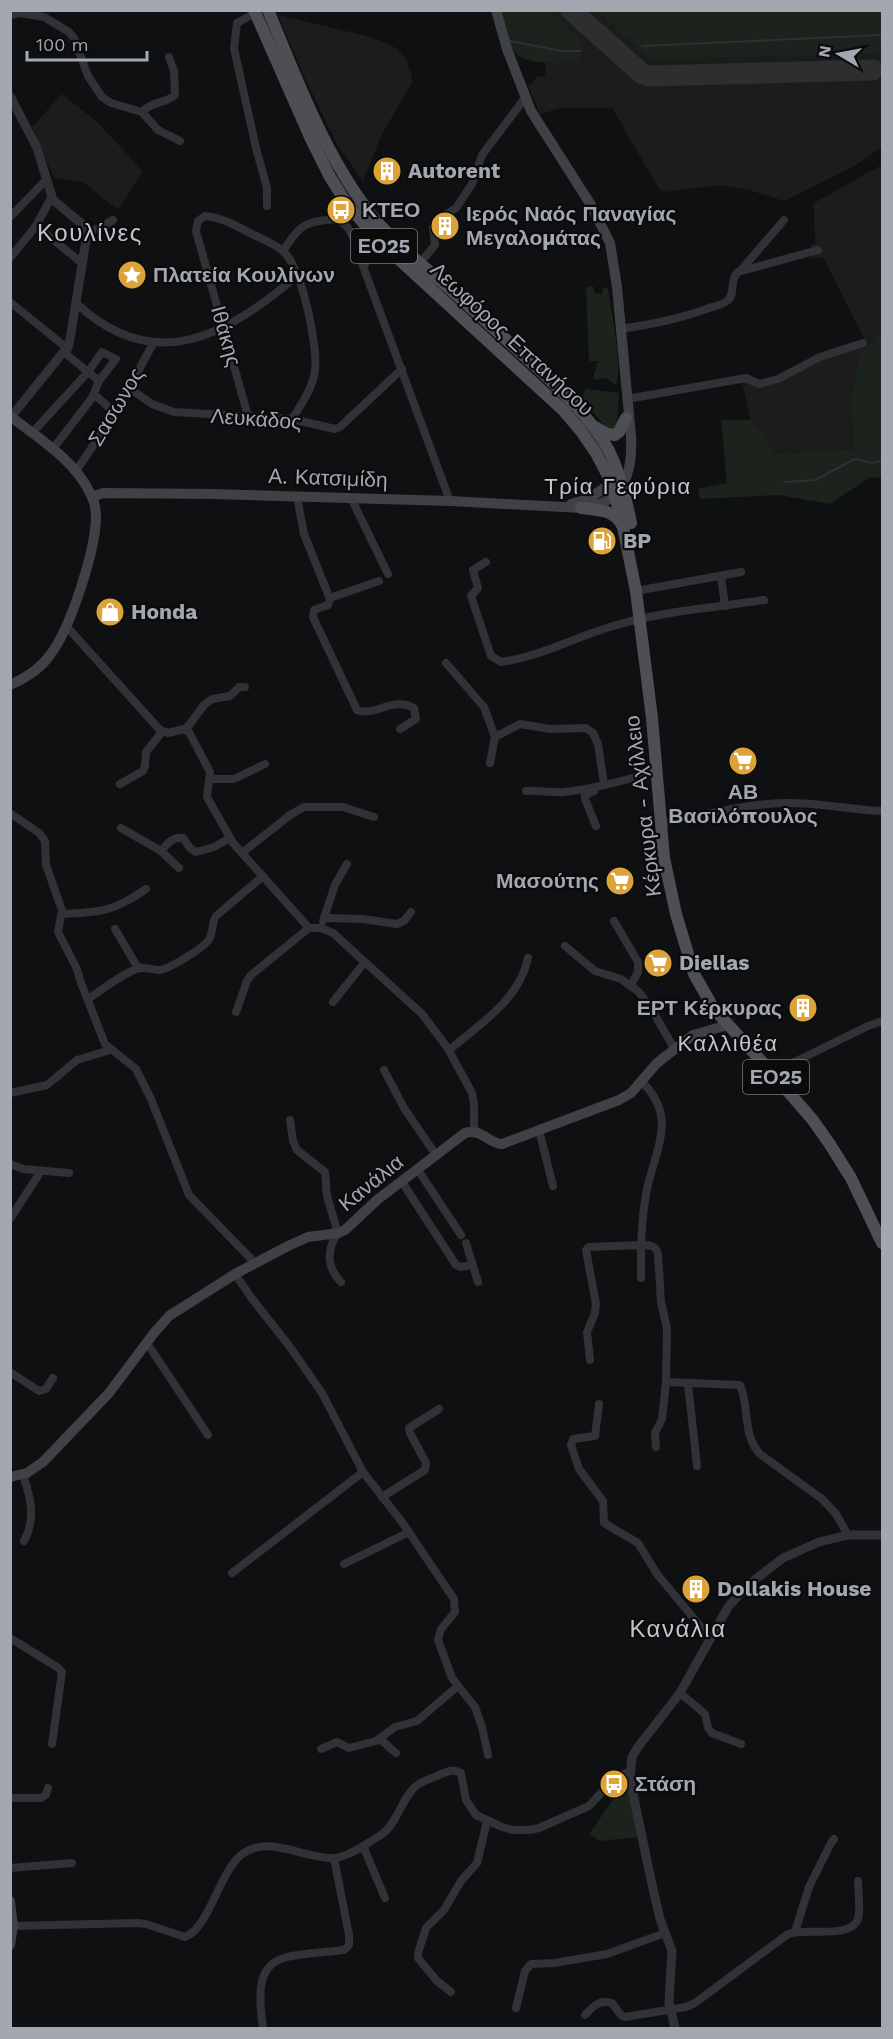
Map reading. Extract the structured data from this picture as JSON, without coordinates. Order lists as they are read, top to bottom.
{
  "streets": {
    "main road": [
      "ΕΟ25",
      "Λεωφόρος Επτανήσου",
      "Α. Κατσιμίδη",
      "Κέρκυρα - Αχίλλειο",
      "Κανάλια"
    ],
    "street": ["Ιθάκης", "Σασωνος", "Λευκάδος"]
  },
  "crossings": [
    ["Ιθάκης", "Λευκάδος"],
    ["Λεωφόρος Επτανήσου", "Α. Κατσιμίδη"],
    ["Λεωφόρος Επτανήσου", "Κέρκυρα - Αχίλλειο"],
    ["Σασωνος", "Λευκάδος"],
    ["Α. Κατσιμίδη", "Κέρκυρα - Αχίλλειο"]
  ],
  "districts": [
    "Κουλίνες",
    "Τρία Γεφύρια",
    "Καλλιθέα",
    "Κανάλια"
  ],
  "places": {
    "building": [
      "Autorent",
      "Ιερός Ναός Παναγίας Μεγαλομάτας",
      "ΕΡΤ Κέρκυρας",
      "Dollakis House"
    ],
    "bus stop": ["ΚΤΕΟ", "Στάση"],
    "place": ["Πλατεία Κουλίνων"],
    "fuel station": ["BP"],
    "shop": ["Honda"],
    "supermarket": ["ΑΒ Βασιλόπουλος", "Μασούτης", "Diellas"]
  },
  "scale_bar": "100 m",
  "north": "left"
}
